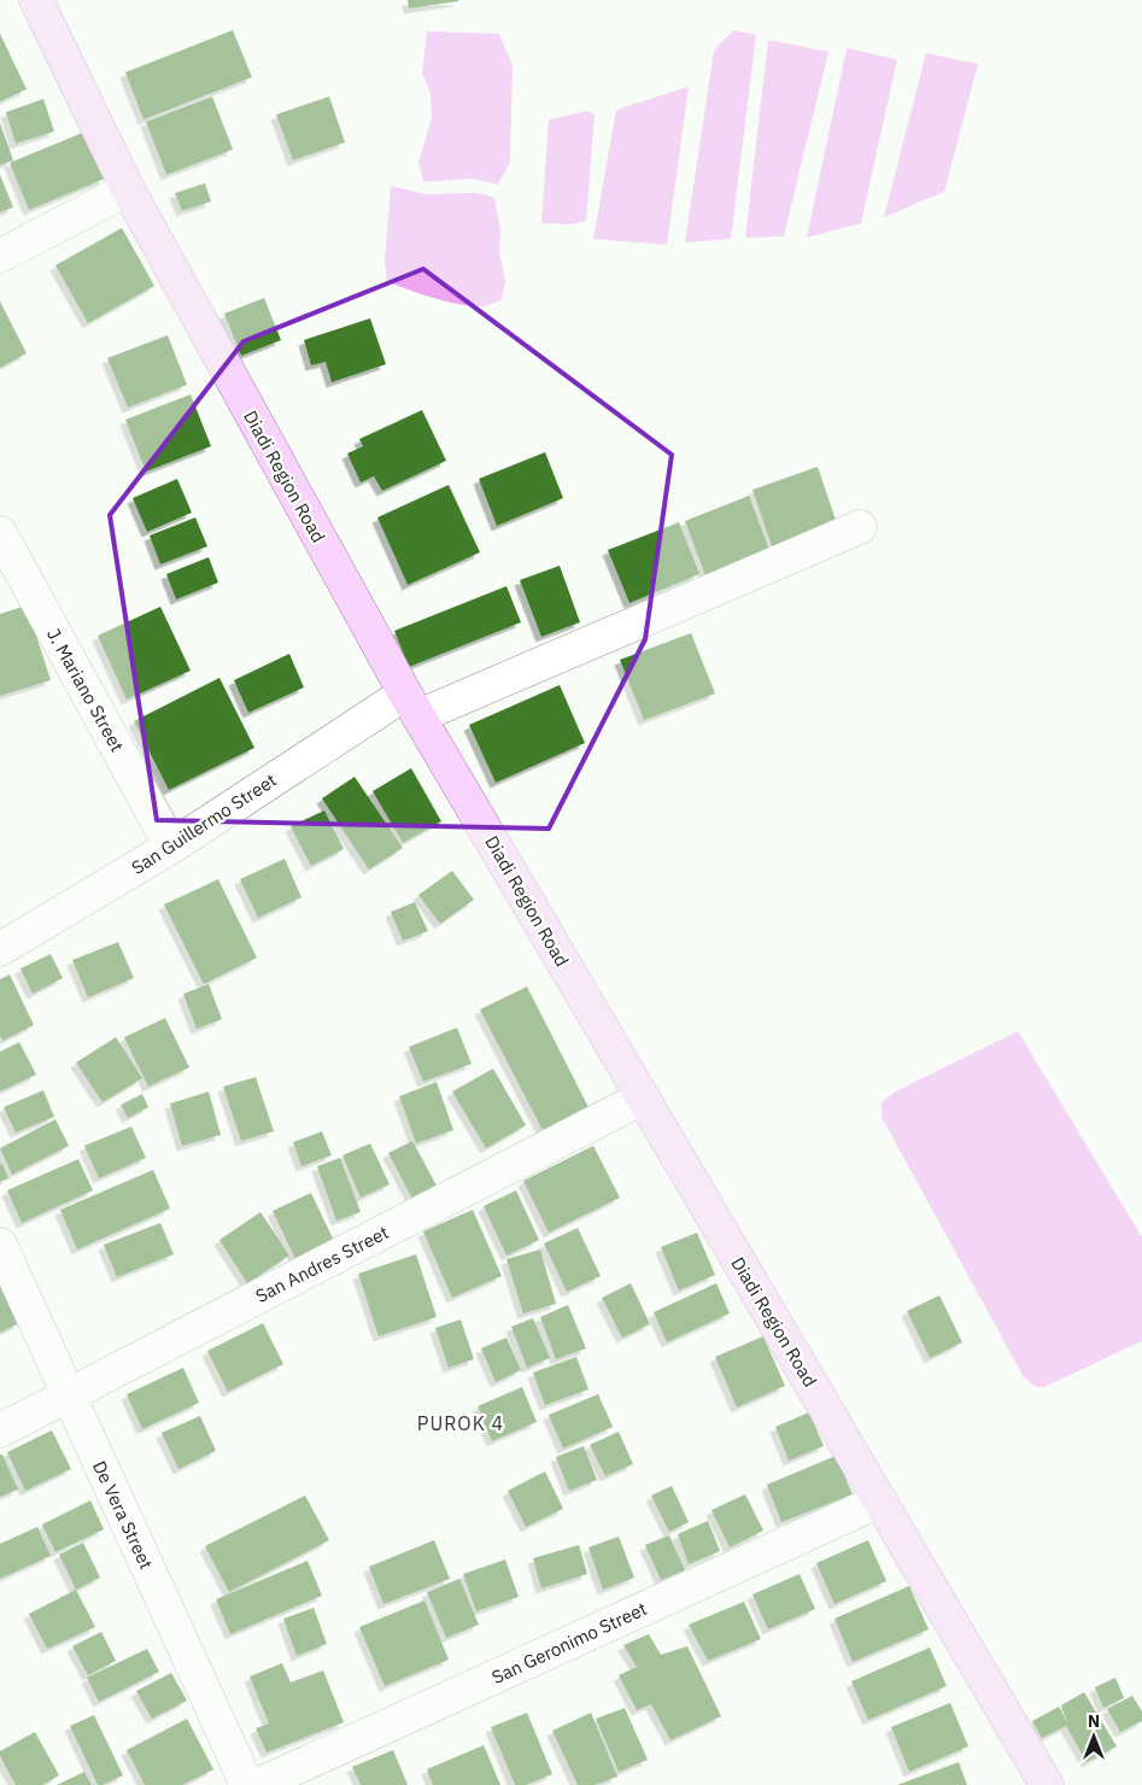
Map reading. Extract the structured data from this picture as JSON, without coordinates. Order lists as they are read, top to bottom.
{
  "streets": {
    "main road": ["Diadi Region Road"],
    "street": [
      "J. Mariano Street",
      "San Guillermo Street",
      "San Andres Street",
      "De Vera Street",
      "San Geronimo Street"
    ]
  },
  "crossings": [
    ["Diadi Region Road", "San Guillermo Street"],
    ["Diadi Region Road", "San Andres Street"],
    ["Diadi Region Road", "San Geronimo Street"],
    ["J. Mariano Street", "San Guillermo Street"],
    ["San Andres Street", "De Vera Street"]
  ],
  "districts": ["PUROK 4"],
  "north": "top"
}
